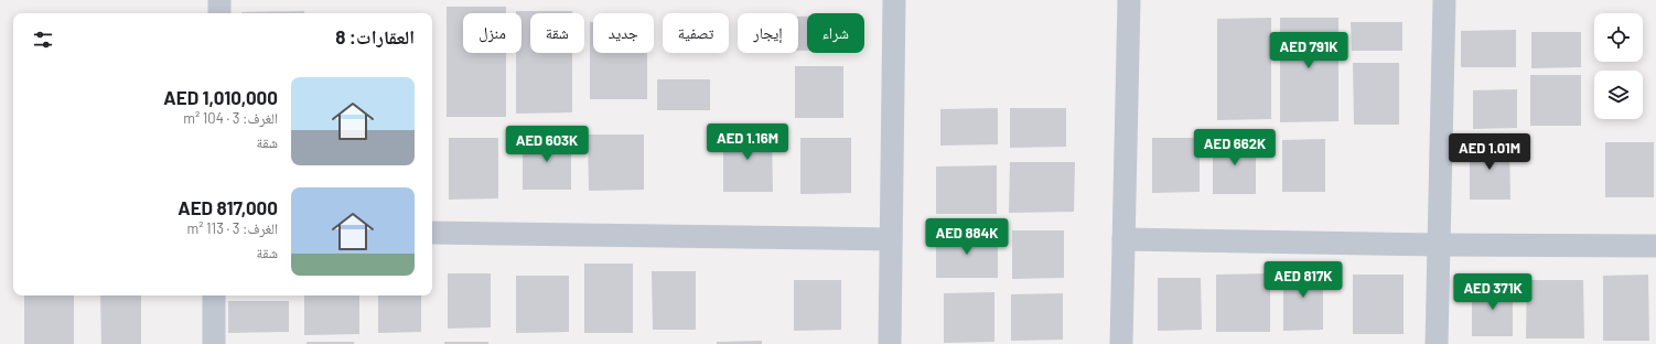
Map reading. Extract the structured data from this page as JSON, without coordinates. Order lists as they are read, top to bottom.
{
  "page": {
    "chip": [
      "شراء",
      "إيجار",
      "تصفية",
      "جديد",
      "شقة",
      "منزل"
    ],
    "heading": "العقارات: 8",
    "price": [
      "AED 791K",
      "AED 1.16M",
      "AED 603K",
      "AED 662K",
      "AED 1.01M",
      "AED 884K",
      "AED 817K",
      "AED 371K"
    ],
    "list": [
      {
        "name": "AED 1,010,000",
        "note": "الغرف: 3 · 104 m² · شقة"
      },
      {
        "name": "AED 817,000",
        "note": "الغرف: 3 · 113 m² · شقة"
      }
    ]
  }
}
